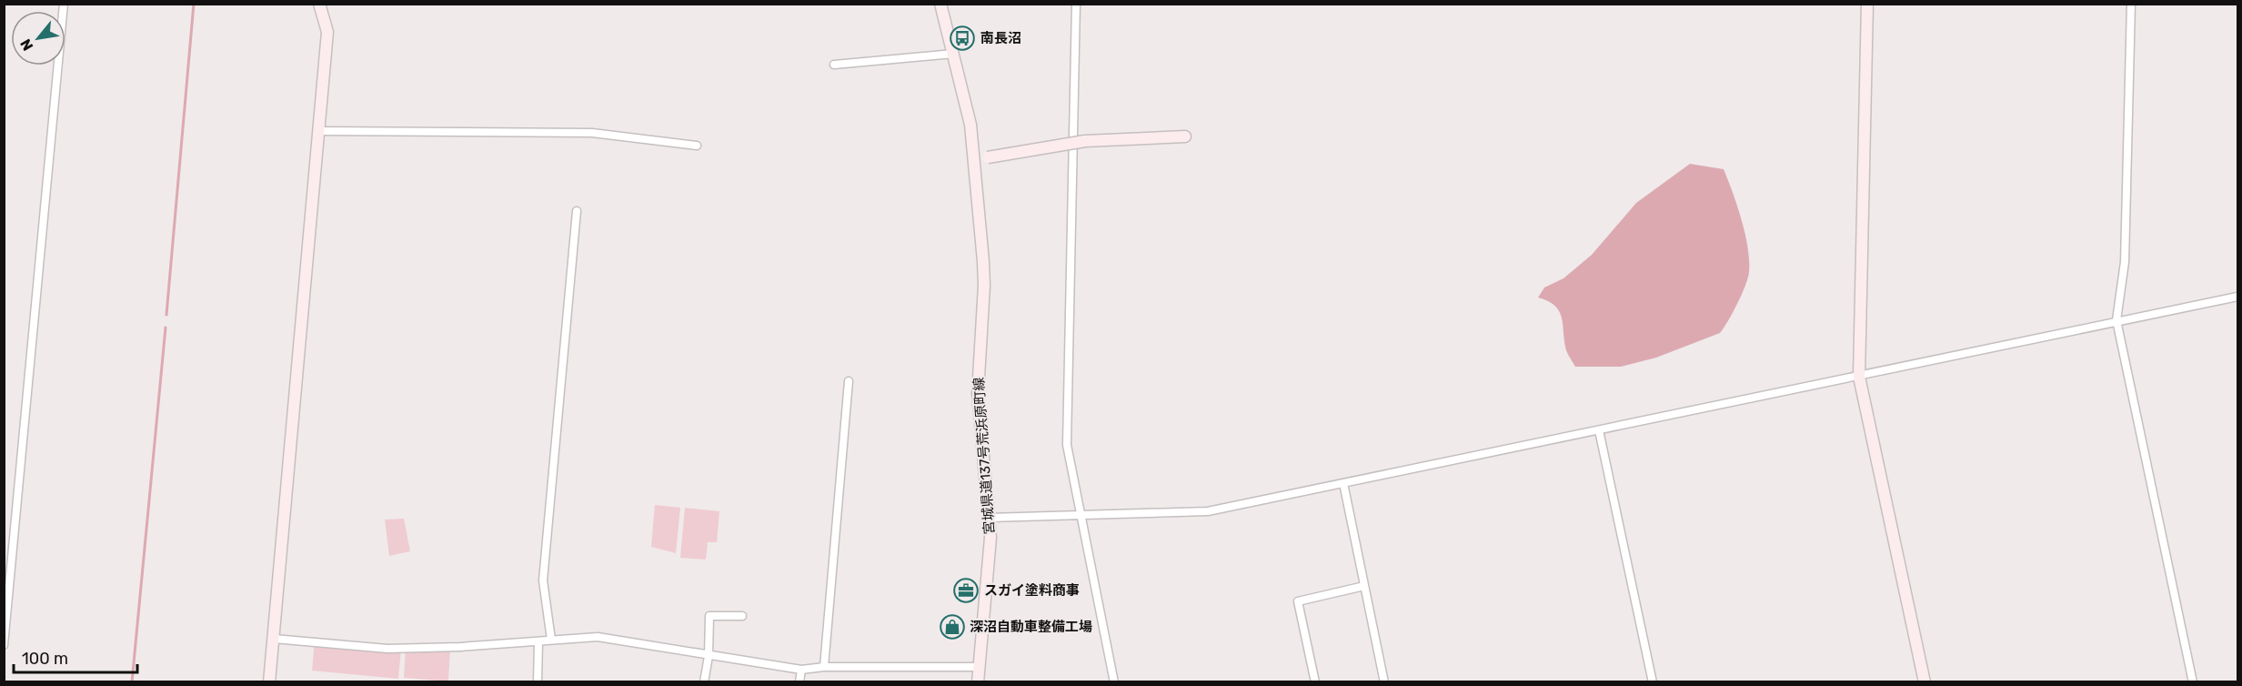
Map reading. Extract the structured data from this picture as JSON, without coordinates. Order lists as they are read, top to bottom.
{
  "streets": {
    "street": ["宮城県道137号荒浜原町線"]
  },
  "places": {
    "bus stop": ["南長沼"],
    "office": ["スガイ塗料商事"],
    "shop": ["深沼自動車整備工場"]
  },
  "scale_bar": "100 m",
  "north": "bottom left"
}
